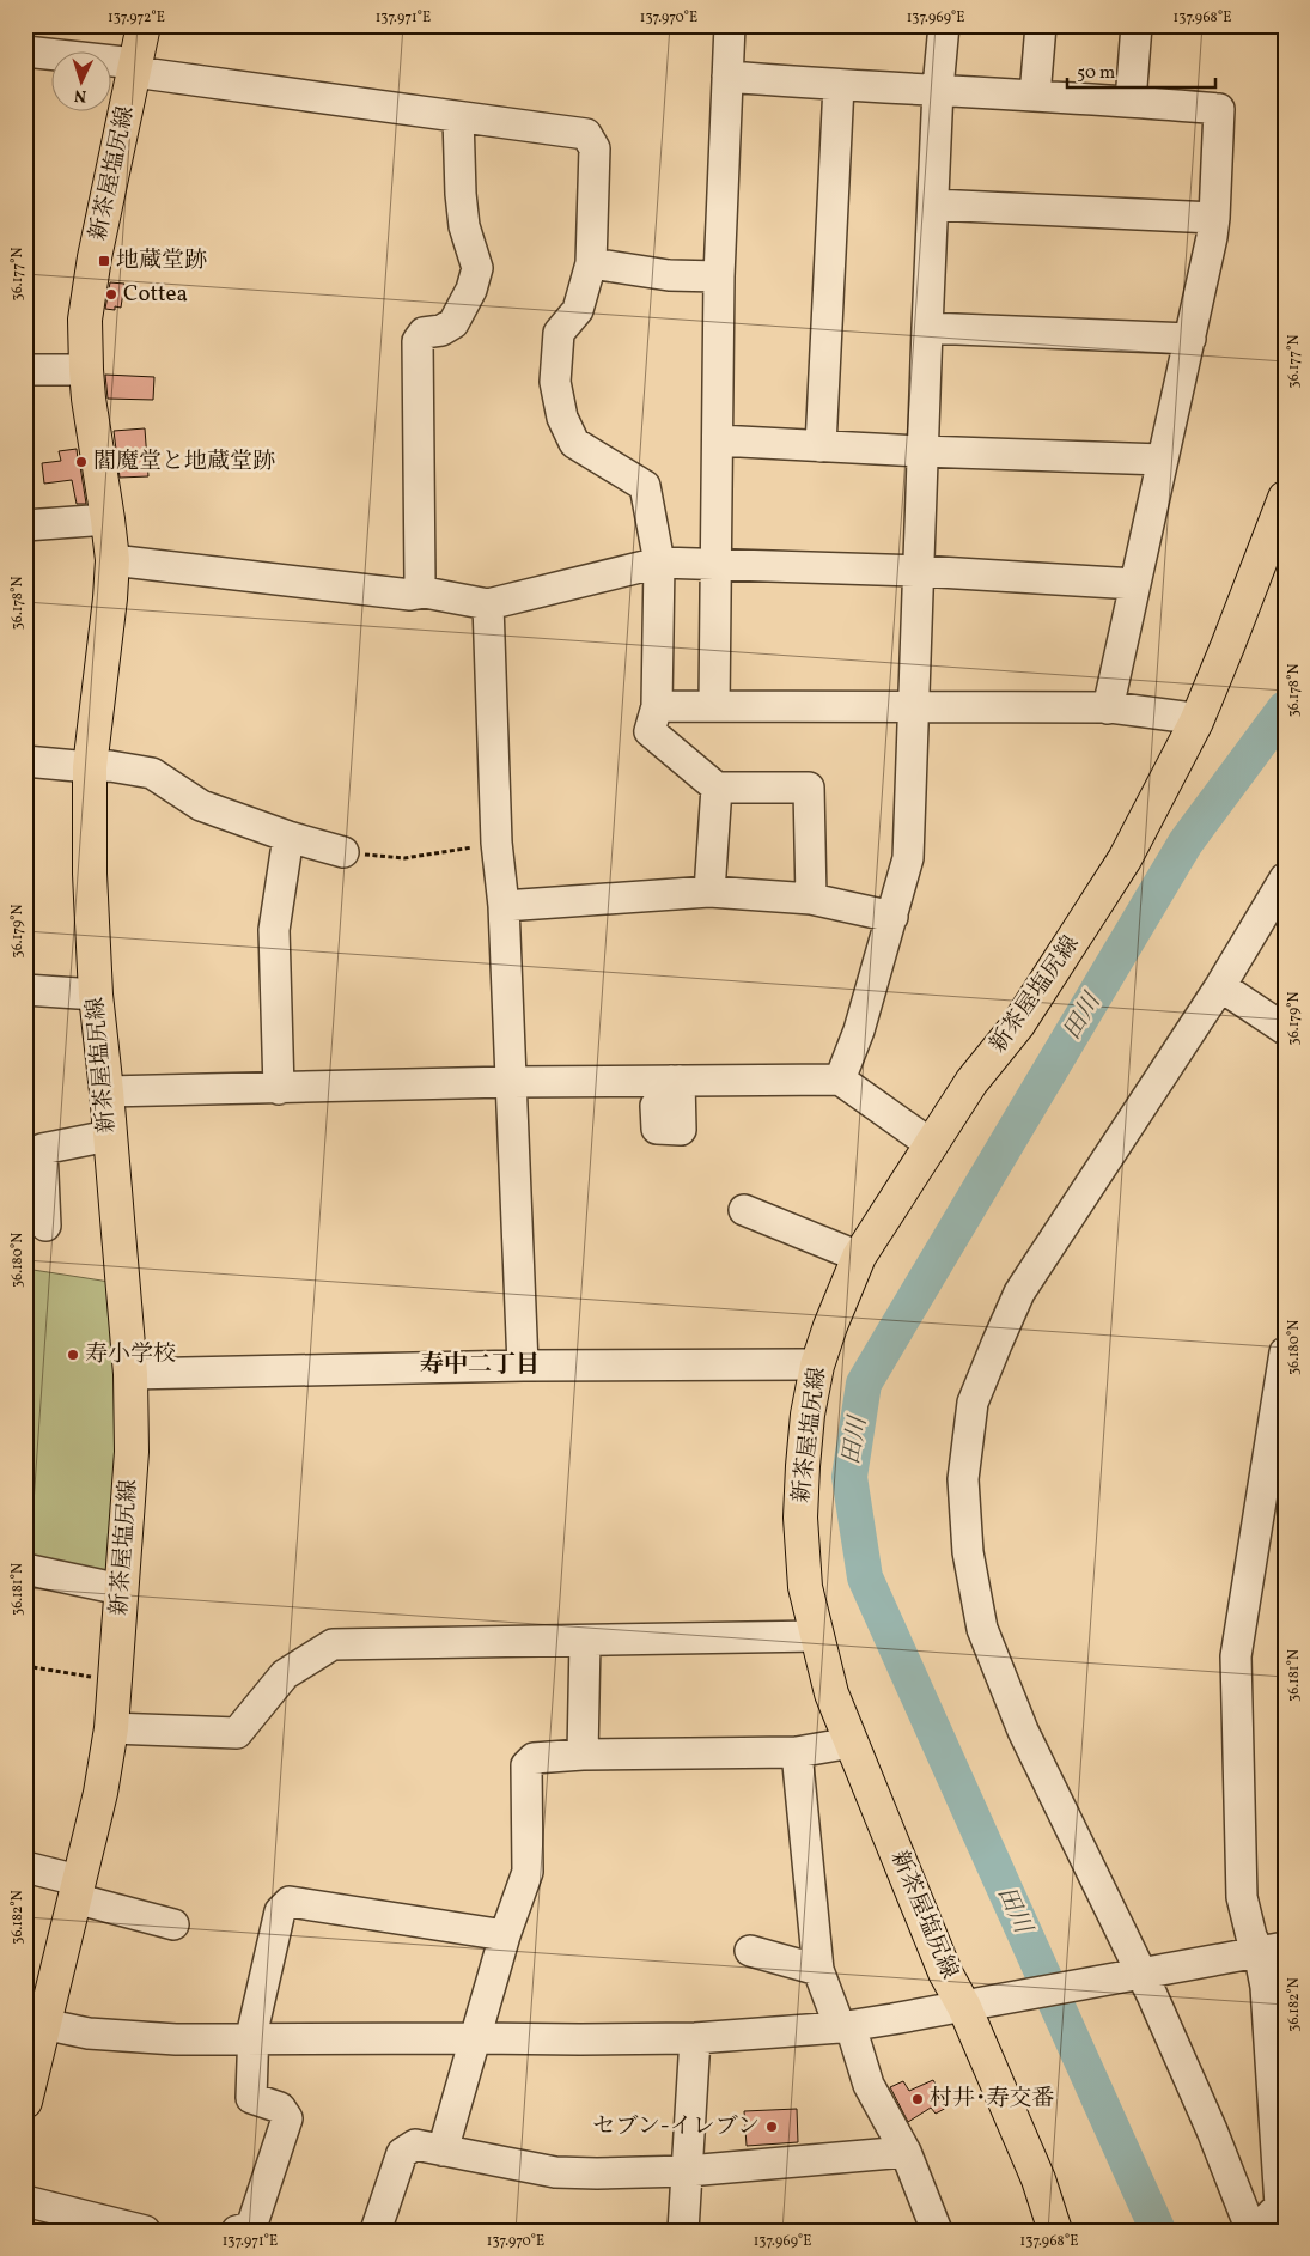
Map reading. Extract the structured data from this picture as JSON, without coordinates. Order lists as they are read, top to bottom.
{
  "streets": {
    "main road": ["新茶屋塩尻線"]
  },
  "districts": ["寿中二丁目"],
  "water": ["田川"],
  "places": {
    "transit": ["地蔵堂跡"],
    "other": [
      "Cottea",
      "閻魔堂と地蔵堂跡",
      "寿小学校",
      "村井･寿交番",
      "セブン-イレブン"
    ]
  },
  "scale_bar": "50 m",
  "north": "bottom",
  "coordinates": [
    "137.972°E",
    "137.971°E",
    "137.970°E",
    "137.969°E",
    "137.968°E",
    "36.177°N",
    "36.178°N",
    "36.179°N",
    "36.180°N",
    "36.181°N",
    "36.182°N"
  ]
}
